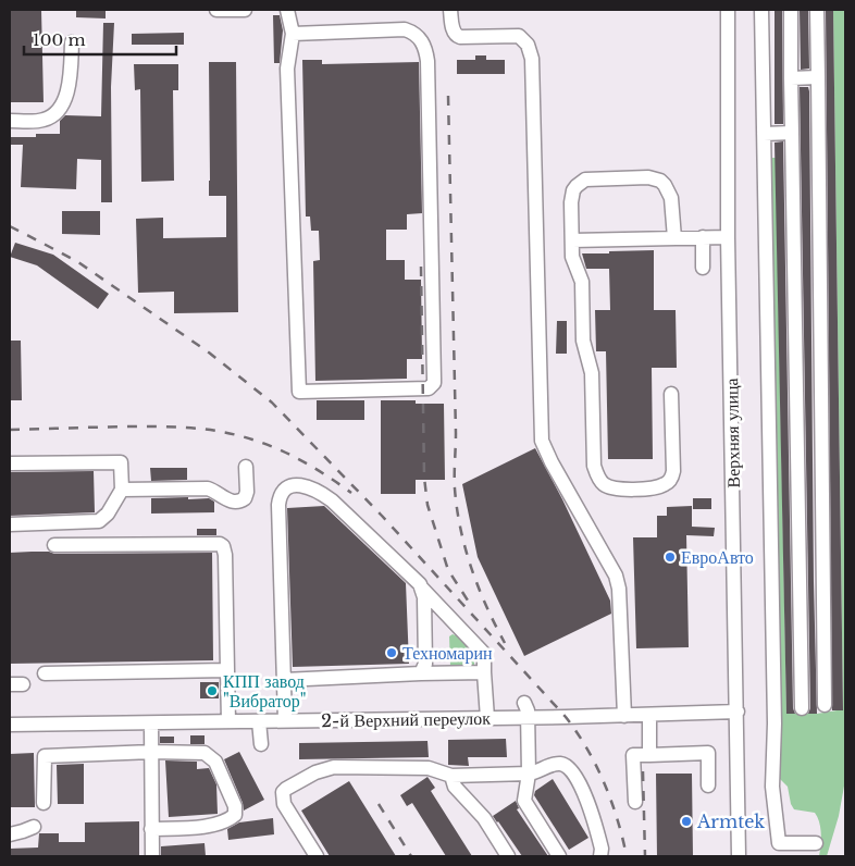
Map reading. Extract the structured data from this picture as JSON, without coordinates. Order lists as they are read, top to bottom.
{
  "streets": {
    "street": ["Верхняя улица", "2-й Верхний переулок"]
  },
  "crossings": [
    ["Верхняя улица", "2-й Верхний переулок"]
  ],
  "places": [
    "ЕвроАвто",
    "Техномарин",
    "КПП завод \"Вибратор\"",
    "Armtek"
  ],
  "scale_bar": "100 m"
}
